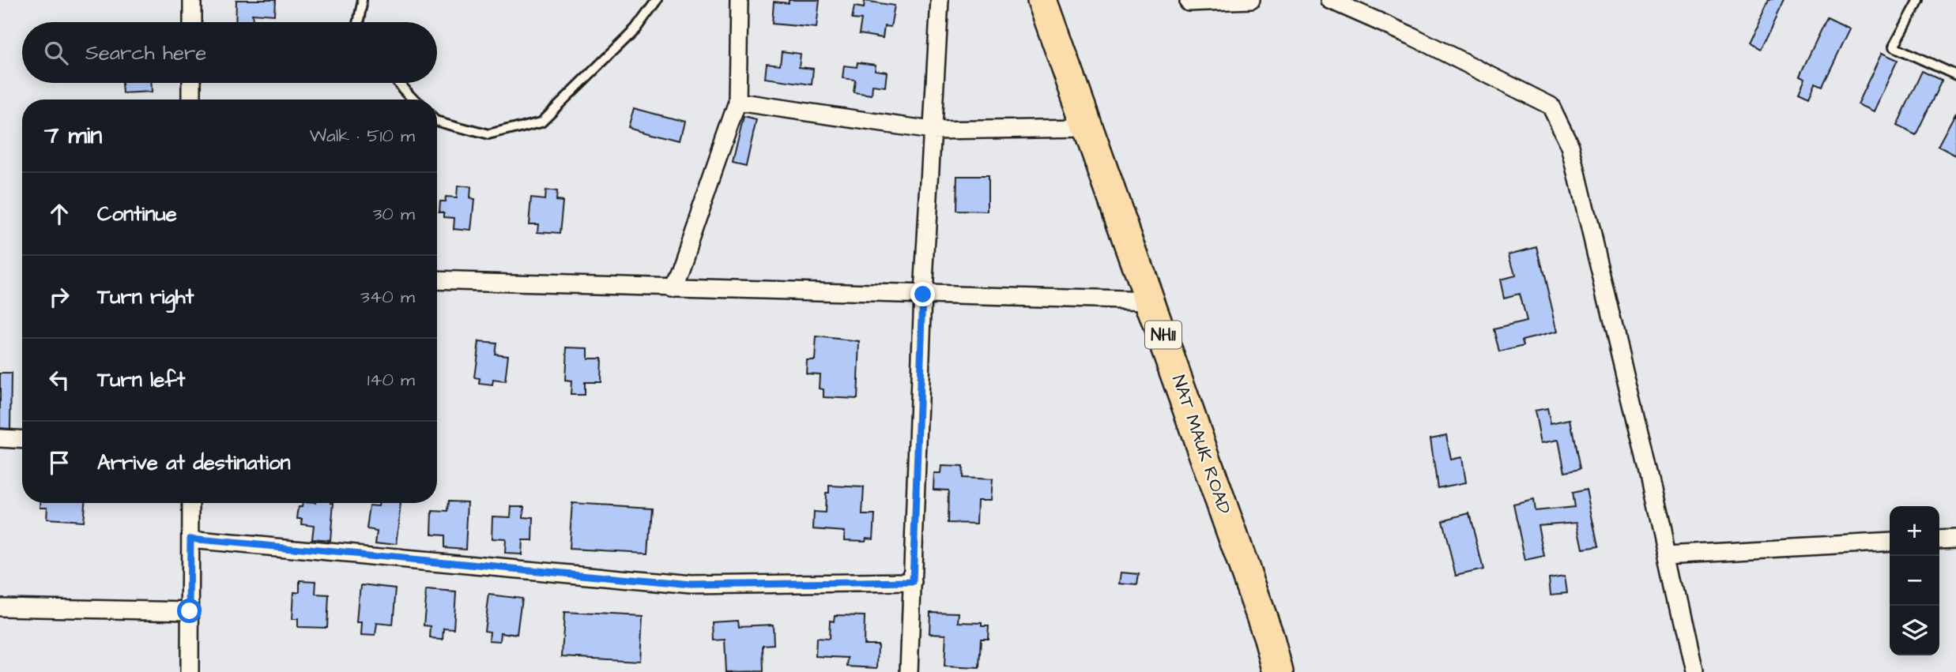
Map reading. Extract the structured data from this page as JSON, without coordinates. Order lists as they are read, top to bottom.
{
  "streets": {
    "highway": ["NH11", "NAT MAUK ROAD"]
  },
  "page": {
    "search": "Search here",
    "heading": ["7 min", "Walk · 510 m"],
    "list": [
      ["Continue", "30 m"],
      ["Turn right", "340 m"],
      ["Turn left", "140 m"],
      "Arrive at destination"
    ],
    "map_buttons": ["+", "−"]
  }
}
